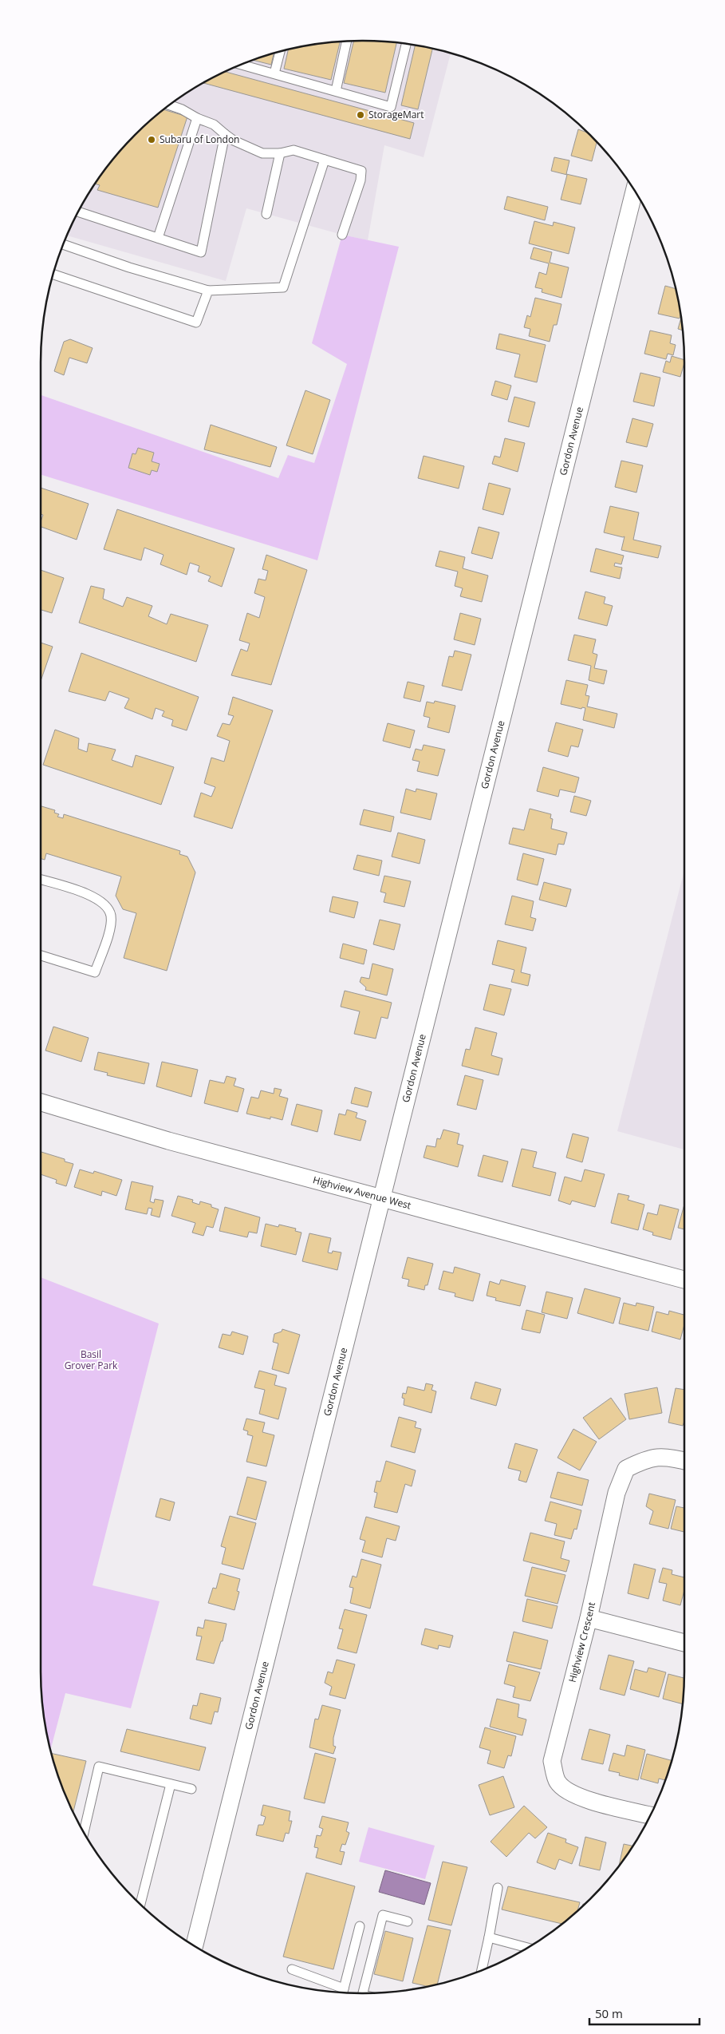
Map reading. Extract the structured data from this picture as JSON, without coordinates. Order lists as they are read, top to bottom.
{
  "streets": {
    "street": ["Gordon Avenue", "Highview Avenue West", "Highview Crescent"]
  },
  "crossings": [
    ["Gordon Avenue", "Highview Avenue West"]
  ],
  "parks": ["Basil Grover Park"],
  "places": ["StorageMart", "Subaru of London"],
  "scale_bar": "50 m"
}
